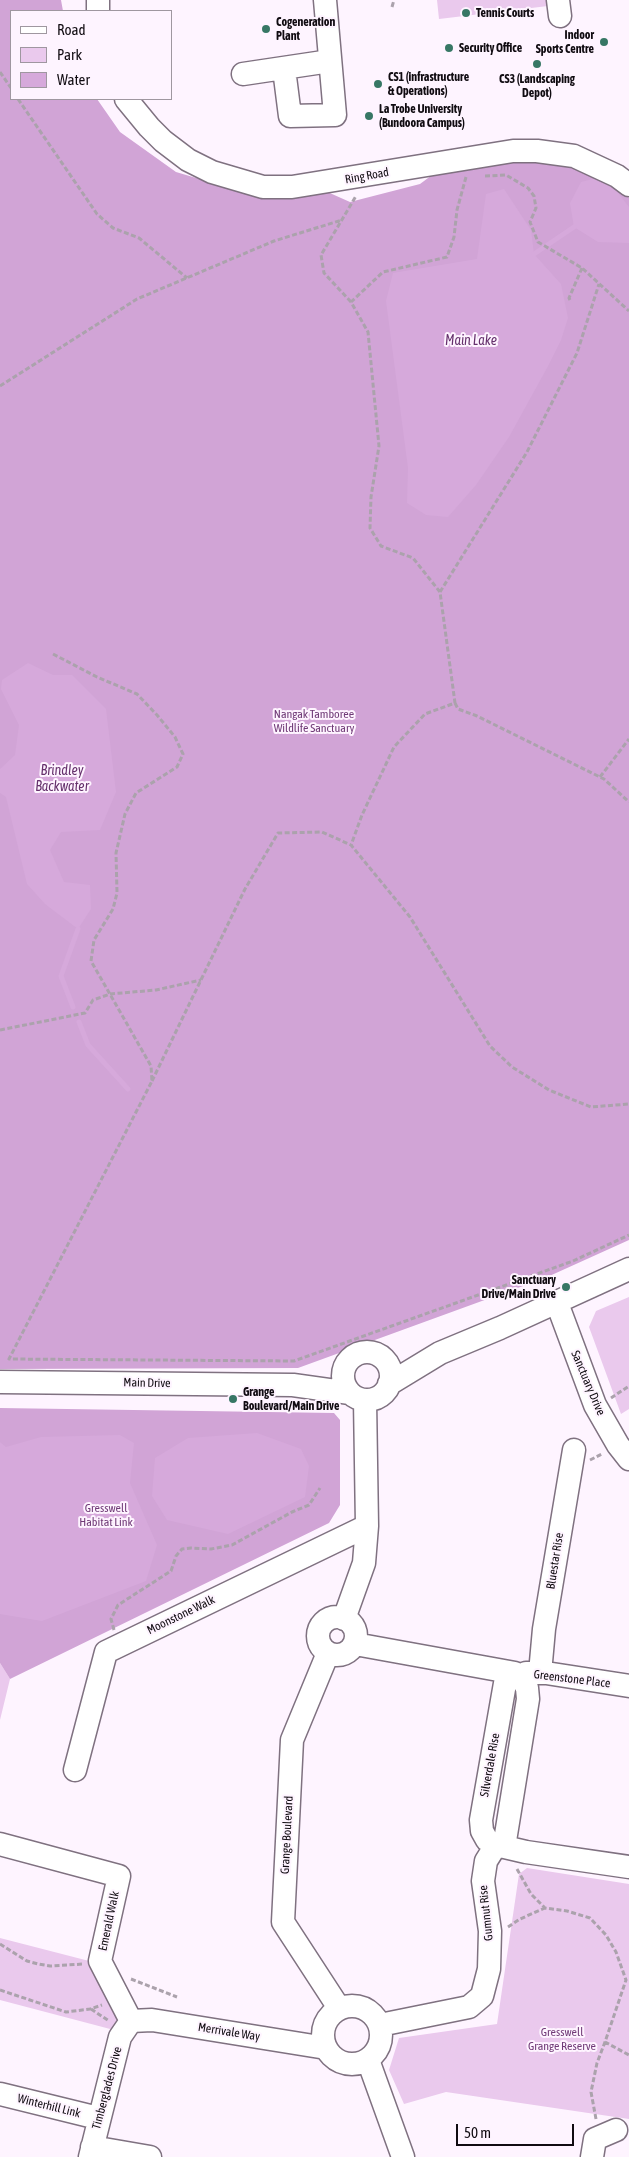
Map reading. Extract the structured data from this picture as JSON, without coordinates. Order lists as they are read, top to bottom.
{
  "streets": {
    "street": [
      "Ring Road",
      "Main Drive",
      "Sanctuary Drive",
      "Bluestar Rise",
      "Moonstone Walk",
      "Greenstone Place",
      "Silverdale Rise",
      "Grange Boulevard",
      "Gumnut Rise",
      "Emerald Walk",
      "Merrivale Way",
      "Timberglades Drive",
      "Winterhill Link"
    ]
  },
  "crossings": [
    ["Bluestar Rise", "Greenstone Place"],
    ["Greenstone Place", "Silverdale Rise"],
    ["Silverdale Rise", "Gumnut Rise"],
    ["Grange Boulevard", "Gumnut Rise"],
    ["Grange Boulevard", "Merrivale Way"],
    ["Gumnut Rise", "Merrivale Way"],
    ["Emerald Walk", "Merrivale Way"],
    ["Emerald Walk", "Timberglades Drive"],
    ["Merrivale Way", "Timberglades Drive"],
    ["Timberglades Drive", "Winterhill Link"]
  ],
  "water": ["Main Lake", "Brindley Backwater"],
  "parks": ["Nangak Tamboree Wildlife Sanctuary", "Gresswell Habitat Link", "Gresswell Grange Reserve"],
  "places": [
    "Tennis Courts",
    "Cogeneration Plant",
    "Indoor Sports Centre",
    "Security Office",
    "CS3 (Landscaping Depot)",
    "CS1 (infrastructure & Operations)",
    "La Trobe University (Bundoora Campus)",
    "Sanctuary Drive/Main Drive",
    "Grange Boulevard/Main Drive"
  ],
  "legend": ["Road", "Park", "Water"],
  "scale_bar": "50 m"
}
